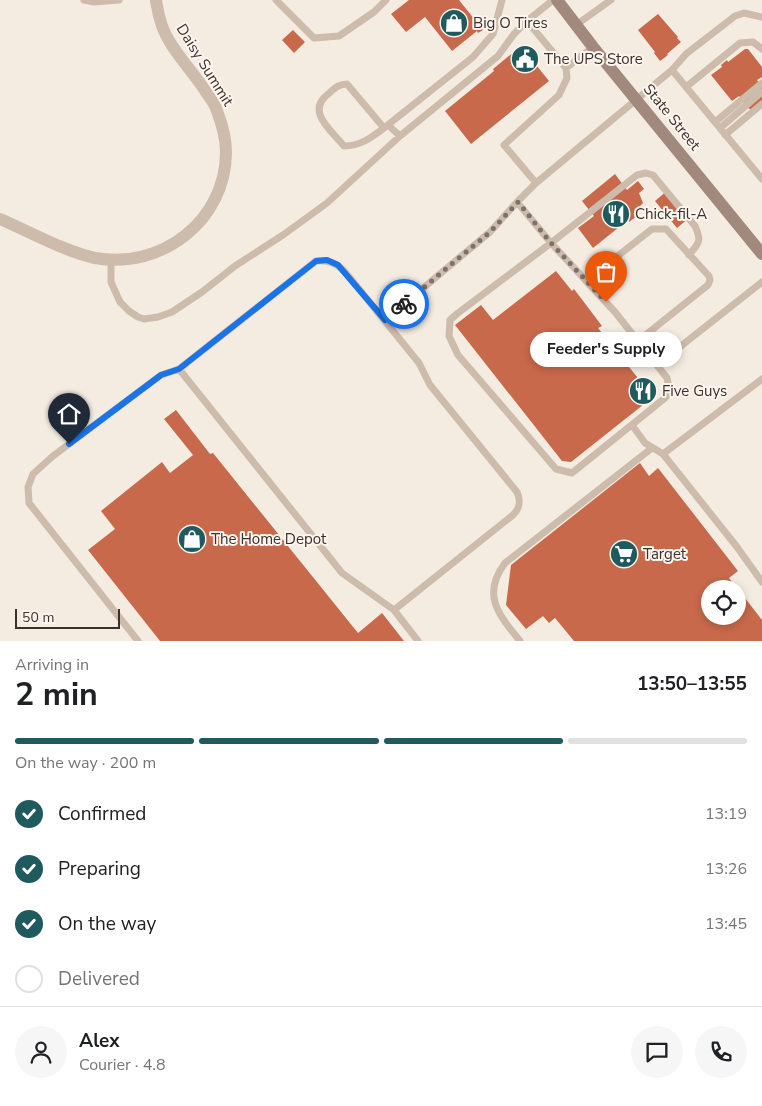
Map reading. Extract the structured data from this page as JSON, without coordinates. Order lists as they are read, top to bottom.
{
  "streets": {
    "main road": ["State Street"],
    "street": ["Daisy Summit"]
  },
  "places": {
    "shop": ["Big O Tires", "The Home Depot"],
    "public building": ["The UPS Store"],
    "restaurant": ["Chick-fil-A", "Five Guys"],
    "other": ["Feeder's Supply"],
    "supermarket": ["Target"]
  },
  "scale_bar": "50 m",
  "page": {
    "bubble": "Feeder's Supply",
    "scale": "50 m",
    "heading": ["2 min", "Arriving in", "13:50–13:55"],
    "panel": ["Alex", "Courier · 4.8"],
    "bar": "On the way · 200 m",
    "list": [
      ["Confirmed", "13:19"],
      ["Preparing", "13:26"],
      ["On the way", "13:45"],
      "Delivered"
    ]
  }
}
